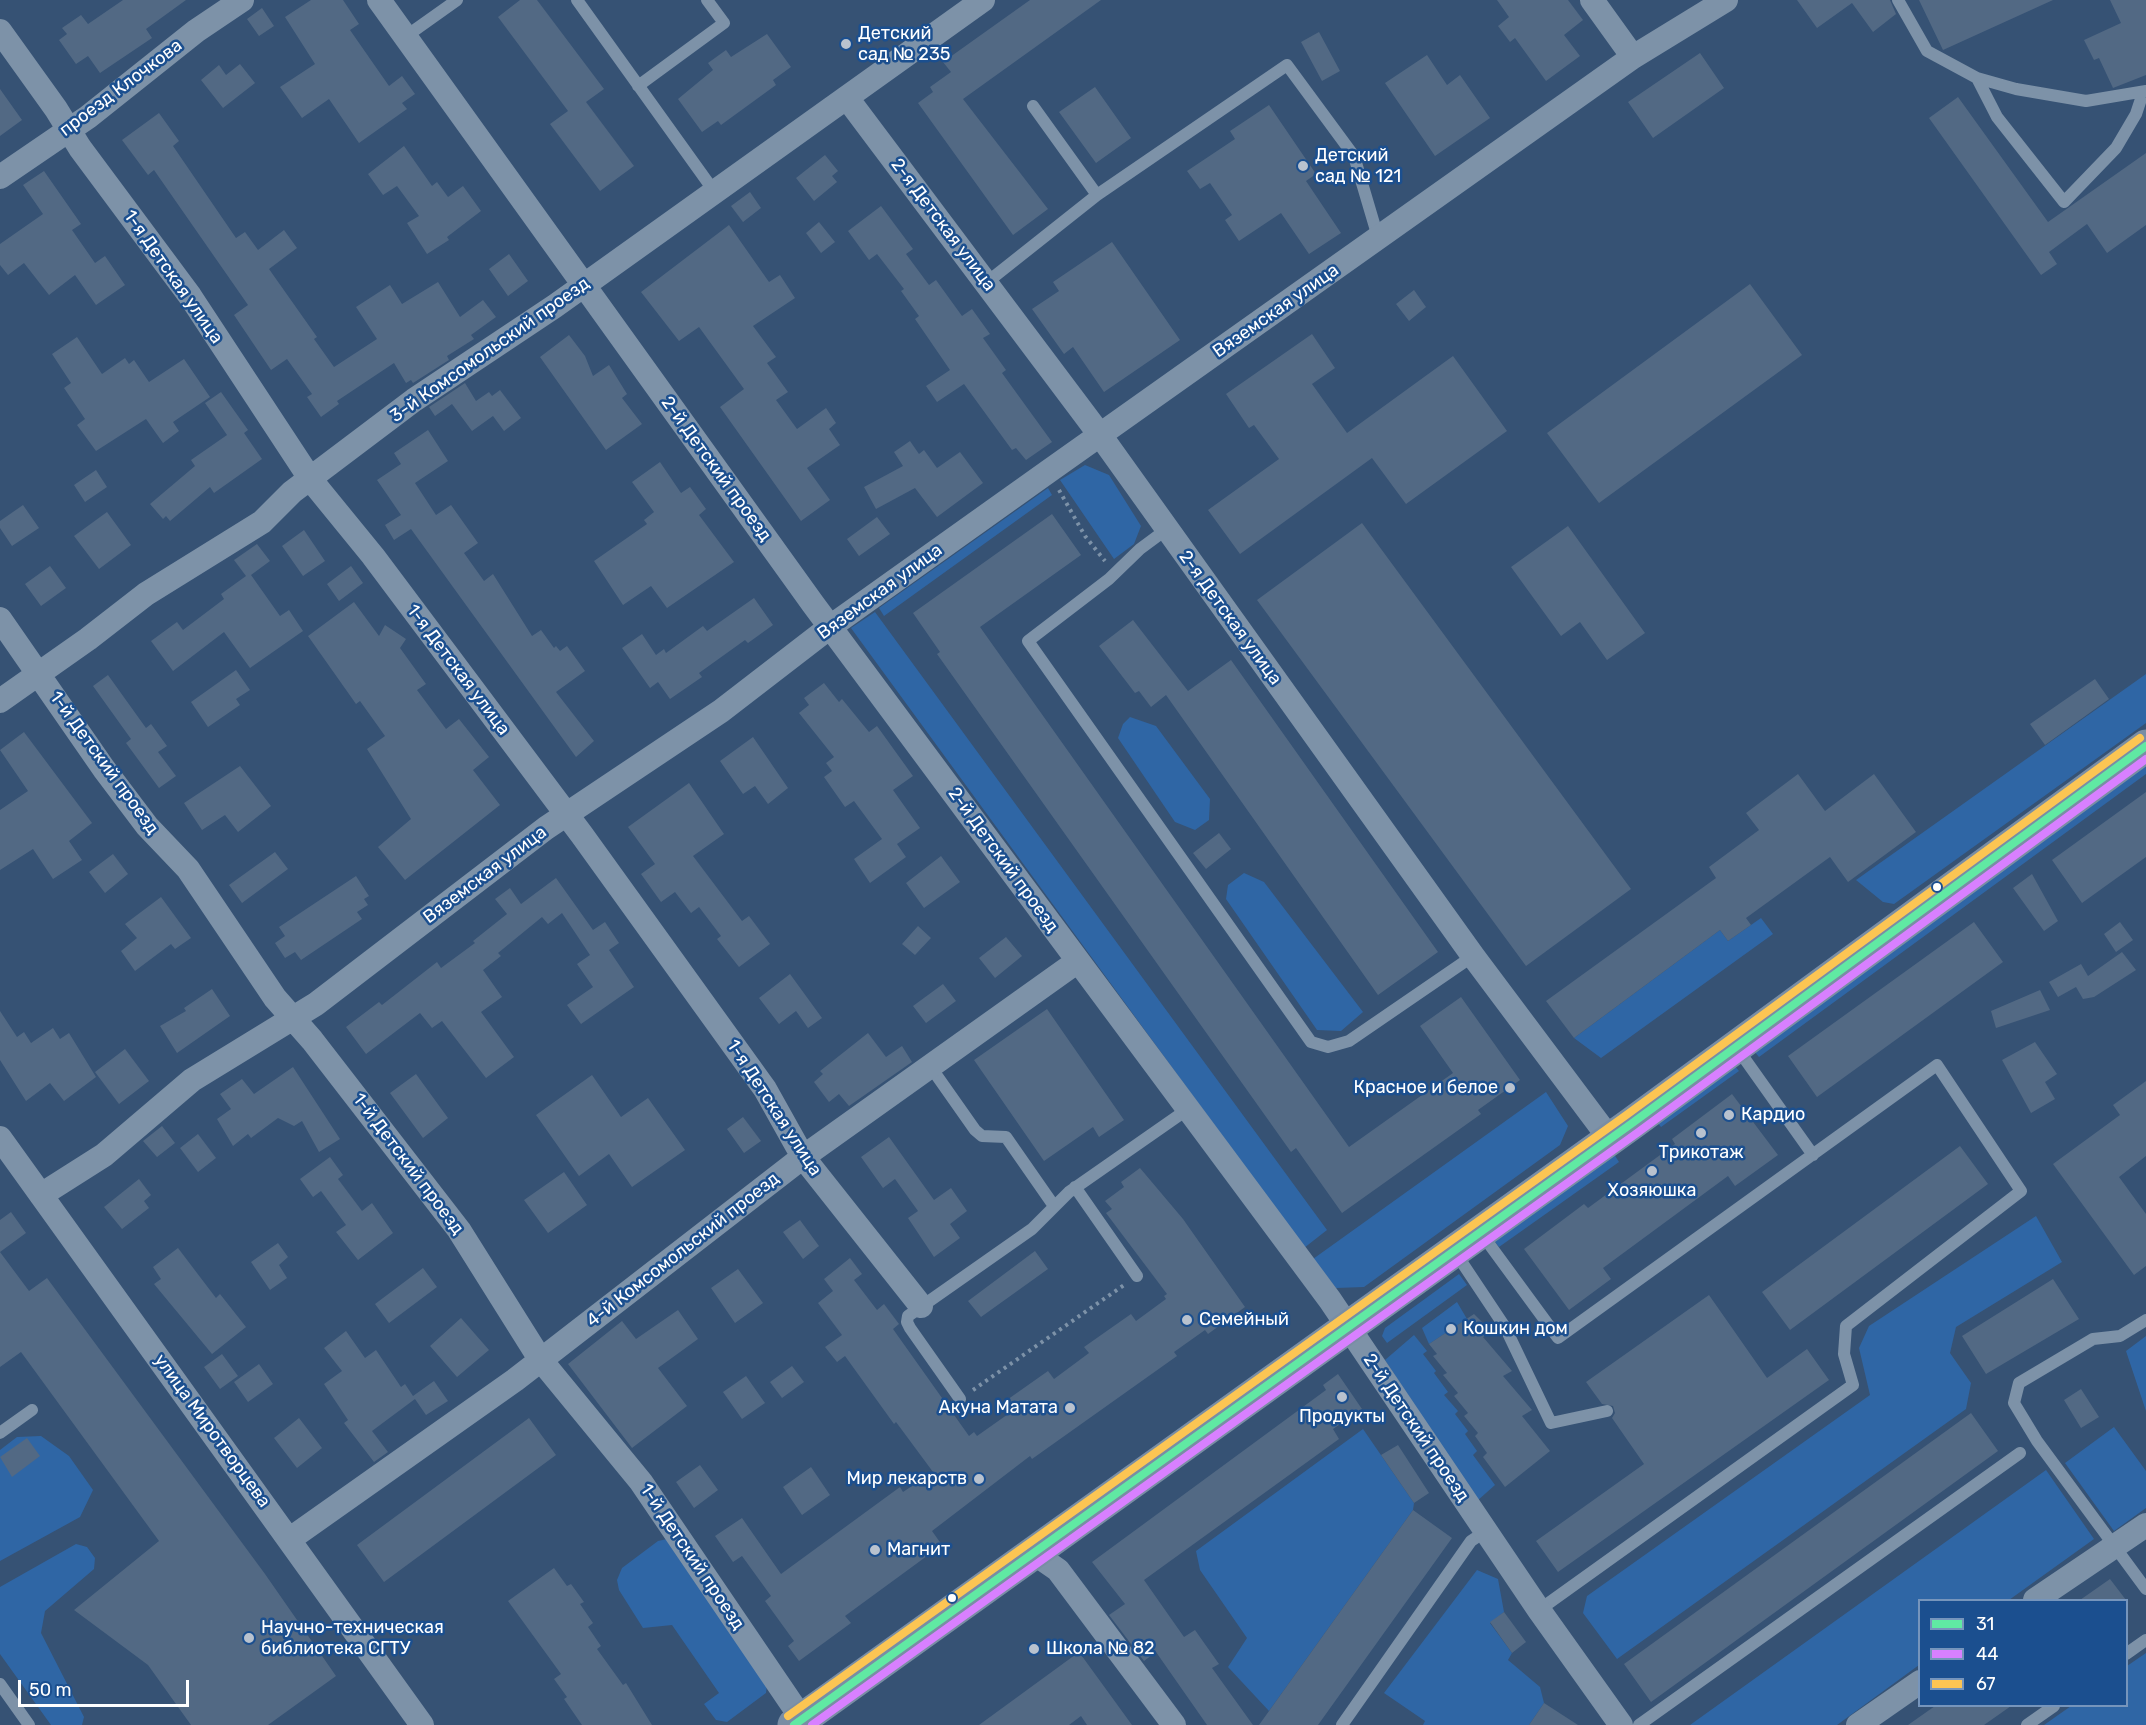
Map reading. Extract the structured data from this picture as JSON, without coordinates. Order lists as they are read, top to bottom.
{
  "streets": {
    "street": [
      "проезд Клочкова",
      "2-я Детская улица",
      "1-я Детская улица",
      "Вяземская улица",
      "3-й Комсомольский проезд",
      "2-й Детский проезд",
      "1-й Детский проезд",
      "4-й Комсомольский проезд",
      "улица Миротворцева"
    ]
  },
  "crossings": [
    ["проезд Клочкова", "1-я Детская улица"],
    ["2-я Детская улица", "Вяземская улица"],
    ["2-я Детская улица", "3-й Комсомольский проезд"],
    ["1-я Детская улица", "Вяземская улица"],
    ["1-я Детская улица", "3-й Комсомольский проезд"],
    ["1-я Детская улица", "4-й Комсомольский проезд"],
    ["Вяземская улица", "2-й Детский проезд"],
    ["Вяземская улица", "1-й Детский проезд"],
    ["Вяземская улица", "улица Миротворцева"],
    ["3-й Комсомольский проезд", "2-й Детский проезд"],
    ["3-й Комсомольский проезд", "1-й Детский проезд"],
    ["2-й Детский проезд", "4-й Комсомольский проезд"],
    ["1-й Детский проезд", "4-й Комсомольский проезд"],
    ["4-й Комсомольский проезд", "улица Миротворцева"]
  ],
  "places": [
    "Детский сад № 235",
    "Детский сад № 121",
    "Красное и белое",
    "Кардио",
    "Трикотаж",
    "Хозяюшка",
    "Семейный",
    "Кошкин дом",
    "Продукты",
    "Акуна Матата",
    "Мир лекарств",
    "Магнит",
    "Научно-техническая библиотека СГТУ",
    "Школа № 82"
  ],
  "lines": ["transit line 67", "transit line 31", "transit line 44"],
  "legend": ["31", "44", "67"],
  "scale_bar": "50 m"
}
